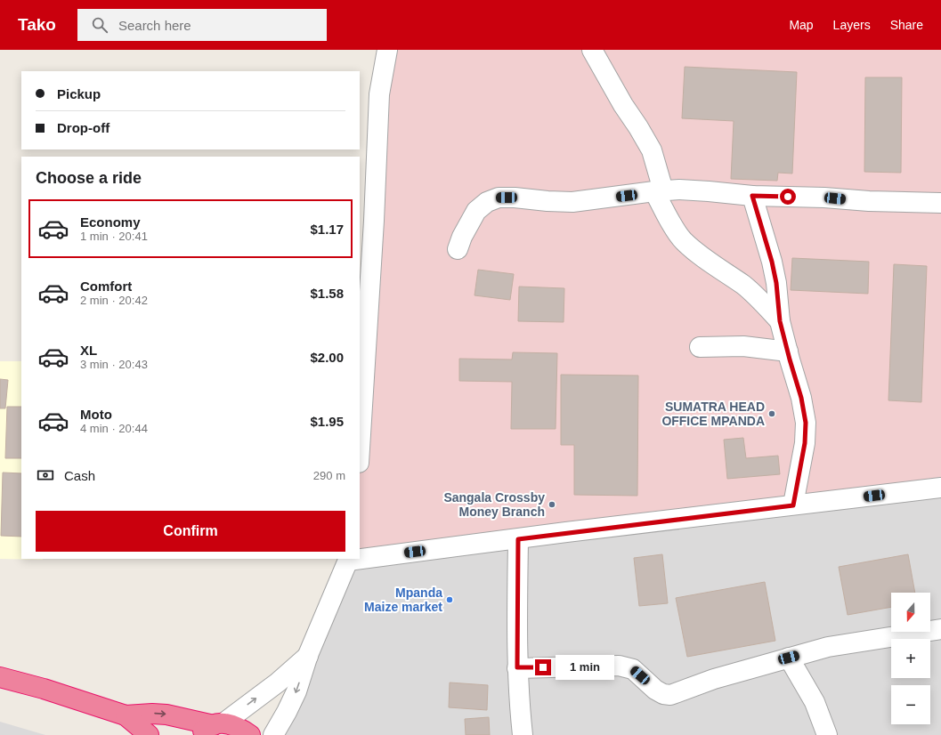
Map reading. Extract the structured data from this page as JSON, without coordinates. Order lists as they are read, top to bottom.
{
  "places": ["SUMATRA HEAD OFFICE MPANDA", "Sangala Crossby Money Branch", "Mpanda Maize market"],
  "north": "bottom",
  "page": {
    "header": "Tako",
    "search": "Search here",
    "nav": ["Map", "Layers", "Share"],
    "banner": ["Pickup", "Drop-off"],
    "heading": "Choose a ride",
    "list": [
      {
        "name": "Economy",
        "note": "1 min · 20:41",
        "value": "$1.17"
      },
      {
        "name": "Comfort",
        "note": "2 min · 20:42",
        "value": "$1.58"
      },
      {
        "name": "XL",
        "note": "3 min · 20:43",
        "value": "$2.00"
      },
      {
        "name": "Moto",
        "note": "4 min · 20:44",
        "value": "$1.95"
      }
    ],
    "pay": ["Cash", "290 m"],
    "buttons": "Confirm",
    "map_buttons": ["+", "−"],
    "bubble": "1 min"
  }
}
